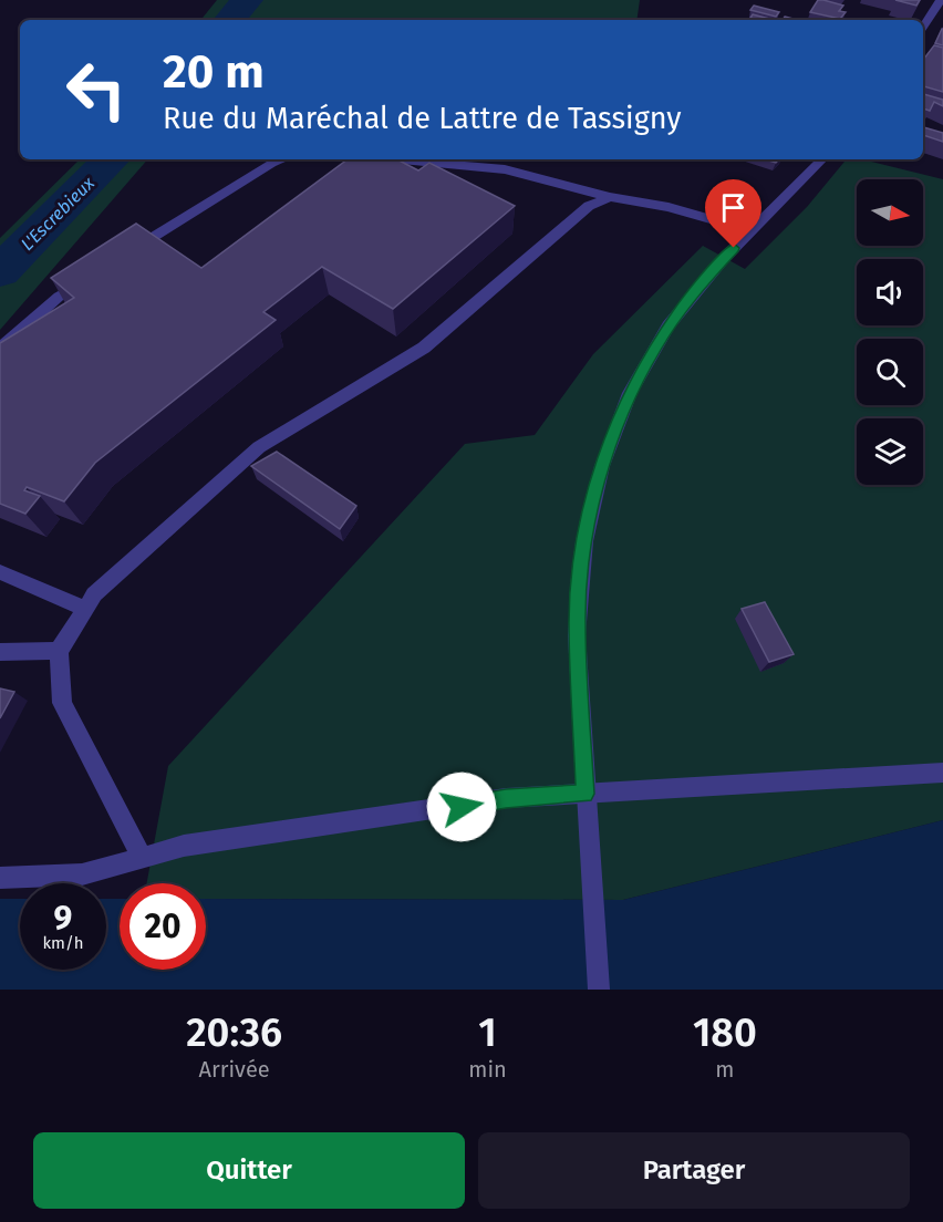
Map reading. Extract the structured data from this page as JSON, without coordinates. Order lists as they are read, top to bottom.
{
  "water": ["L'Escrebieux"],
  "north": "right",
  "page": {
    "turn": ["20 m", "Rue du Maréchal de Lattre de Tassigny"],
    "speed": "9 km/h",
    "limit": "20",
    "eta": [
      "20:36",
      "Arrivée",
      "1",
      "min",
      "180",
      "m"
    ],
    "buttons": ["Quitter", "Partager"]
  }
}
